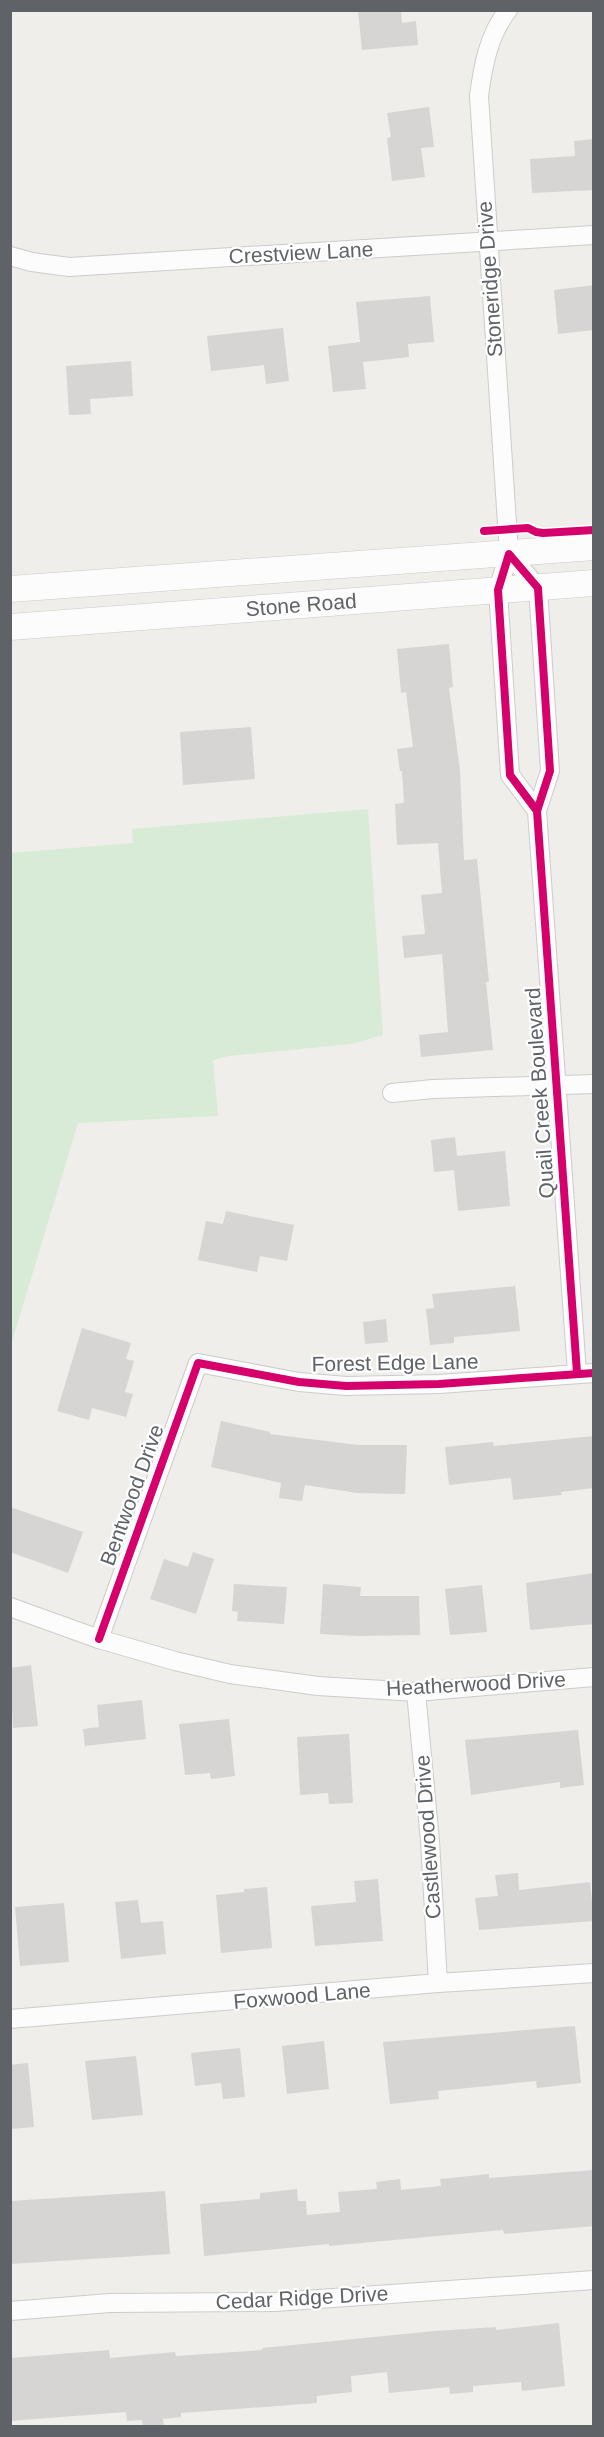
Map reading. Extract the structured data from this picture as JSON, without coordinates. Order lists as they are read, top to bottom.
{
  "streets": {
    "main road": ["Stone Road"],
    "street": [
      "Crestview Lane",
      "Stoneridge Drive",
      "Quail Creek Boulevard",
      "Forest Edge Lane",
      "Bentwood Drive",
      "Heatherwood Drive",
      "Castlewood Drive",
      "Foxwood Lane",
      "Cedar Ridge Drive"
    ]
  },
  "crossings": [
    ["Crestview Lane", "Stoneridge Drive"],
    ["Stoneridge Drive", "Stone Road"],
    ["Stone Road", "Quail Creek Boulevard"],
    ["Quail Creek Boulevard", "Forest Edge Lane"],
    ["Forest Edge Lane", "Bentwood Drive"],
    ["Bentwood Drive", "Heatherwood Drive"],
    ["Heatherwood Drive", "Castlewood Drive"],
    ["Castlewood Drive", "Foxwood Lane"]
  ]
}
